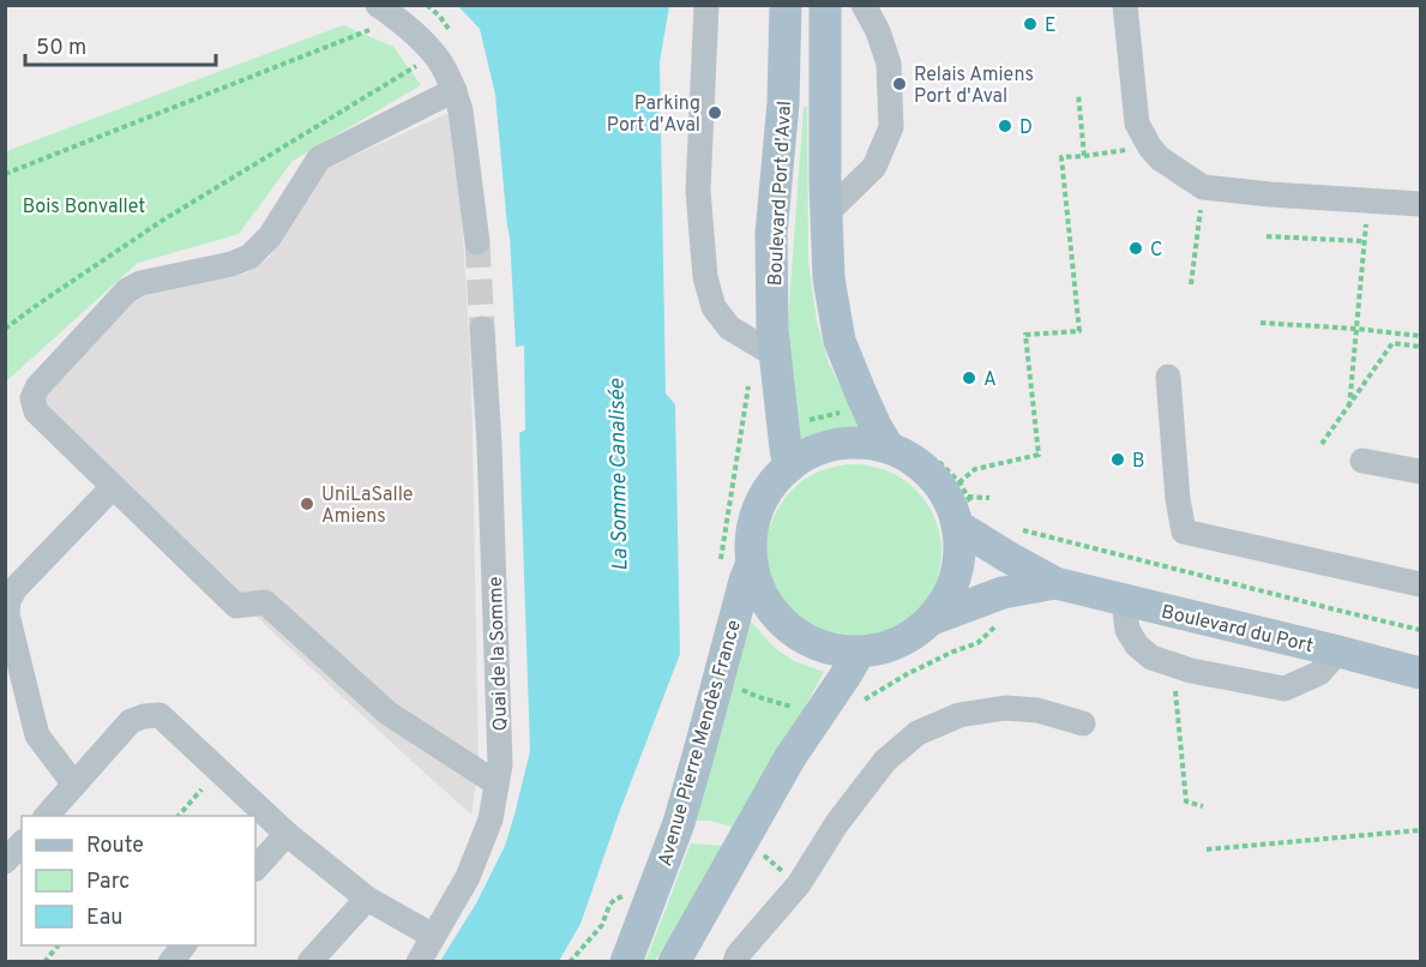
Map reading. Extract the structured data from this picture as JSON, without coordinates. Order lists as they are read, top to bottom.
{
  "streets": {
    "main road": ["Boulevard Port d'Aval", "Boulevard du Port", "Avenue Pierre Mendès France"],
    "street": ["Quai de la Somme"]
  },
  "crossings": [
    ["Boulevard Port d'Aval", "Boulevard du Port"],
    ["Boulevard Port d'Aval", "Avenue Pierre Mendès France"],
    ["Boulevard du Port", "Avenue Pierre Mendès France"]
  ],
  "water": ["La Somme Canalisée"],
  "parks": ["Bois Bonvallet"],
  "places": [
    "E",
    "Relais Amiens Port d'Aval",
    "Parking Port d'Aval",
    "D",
    "C",
    "A",
    "B",
    "UniLaSalle Amiens"
  ],
  "legend": ["Route", "Parc", "Eau"],
  "scale_bar": "50 m"
}
